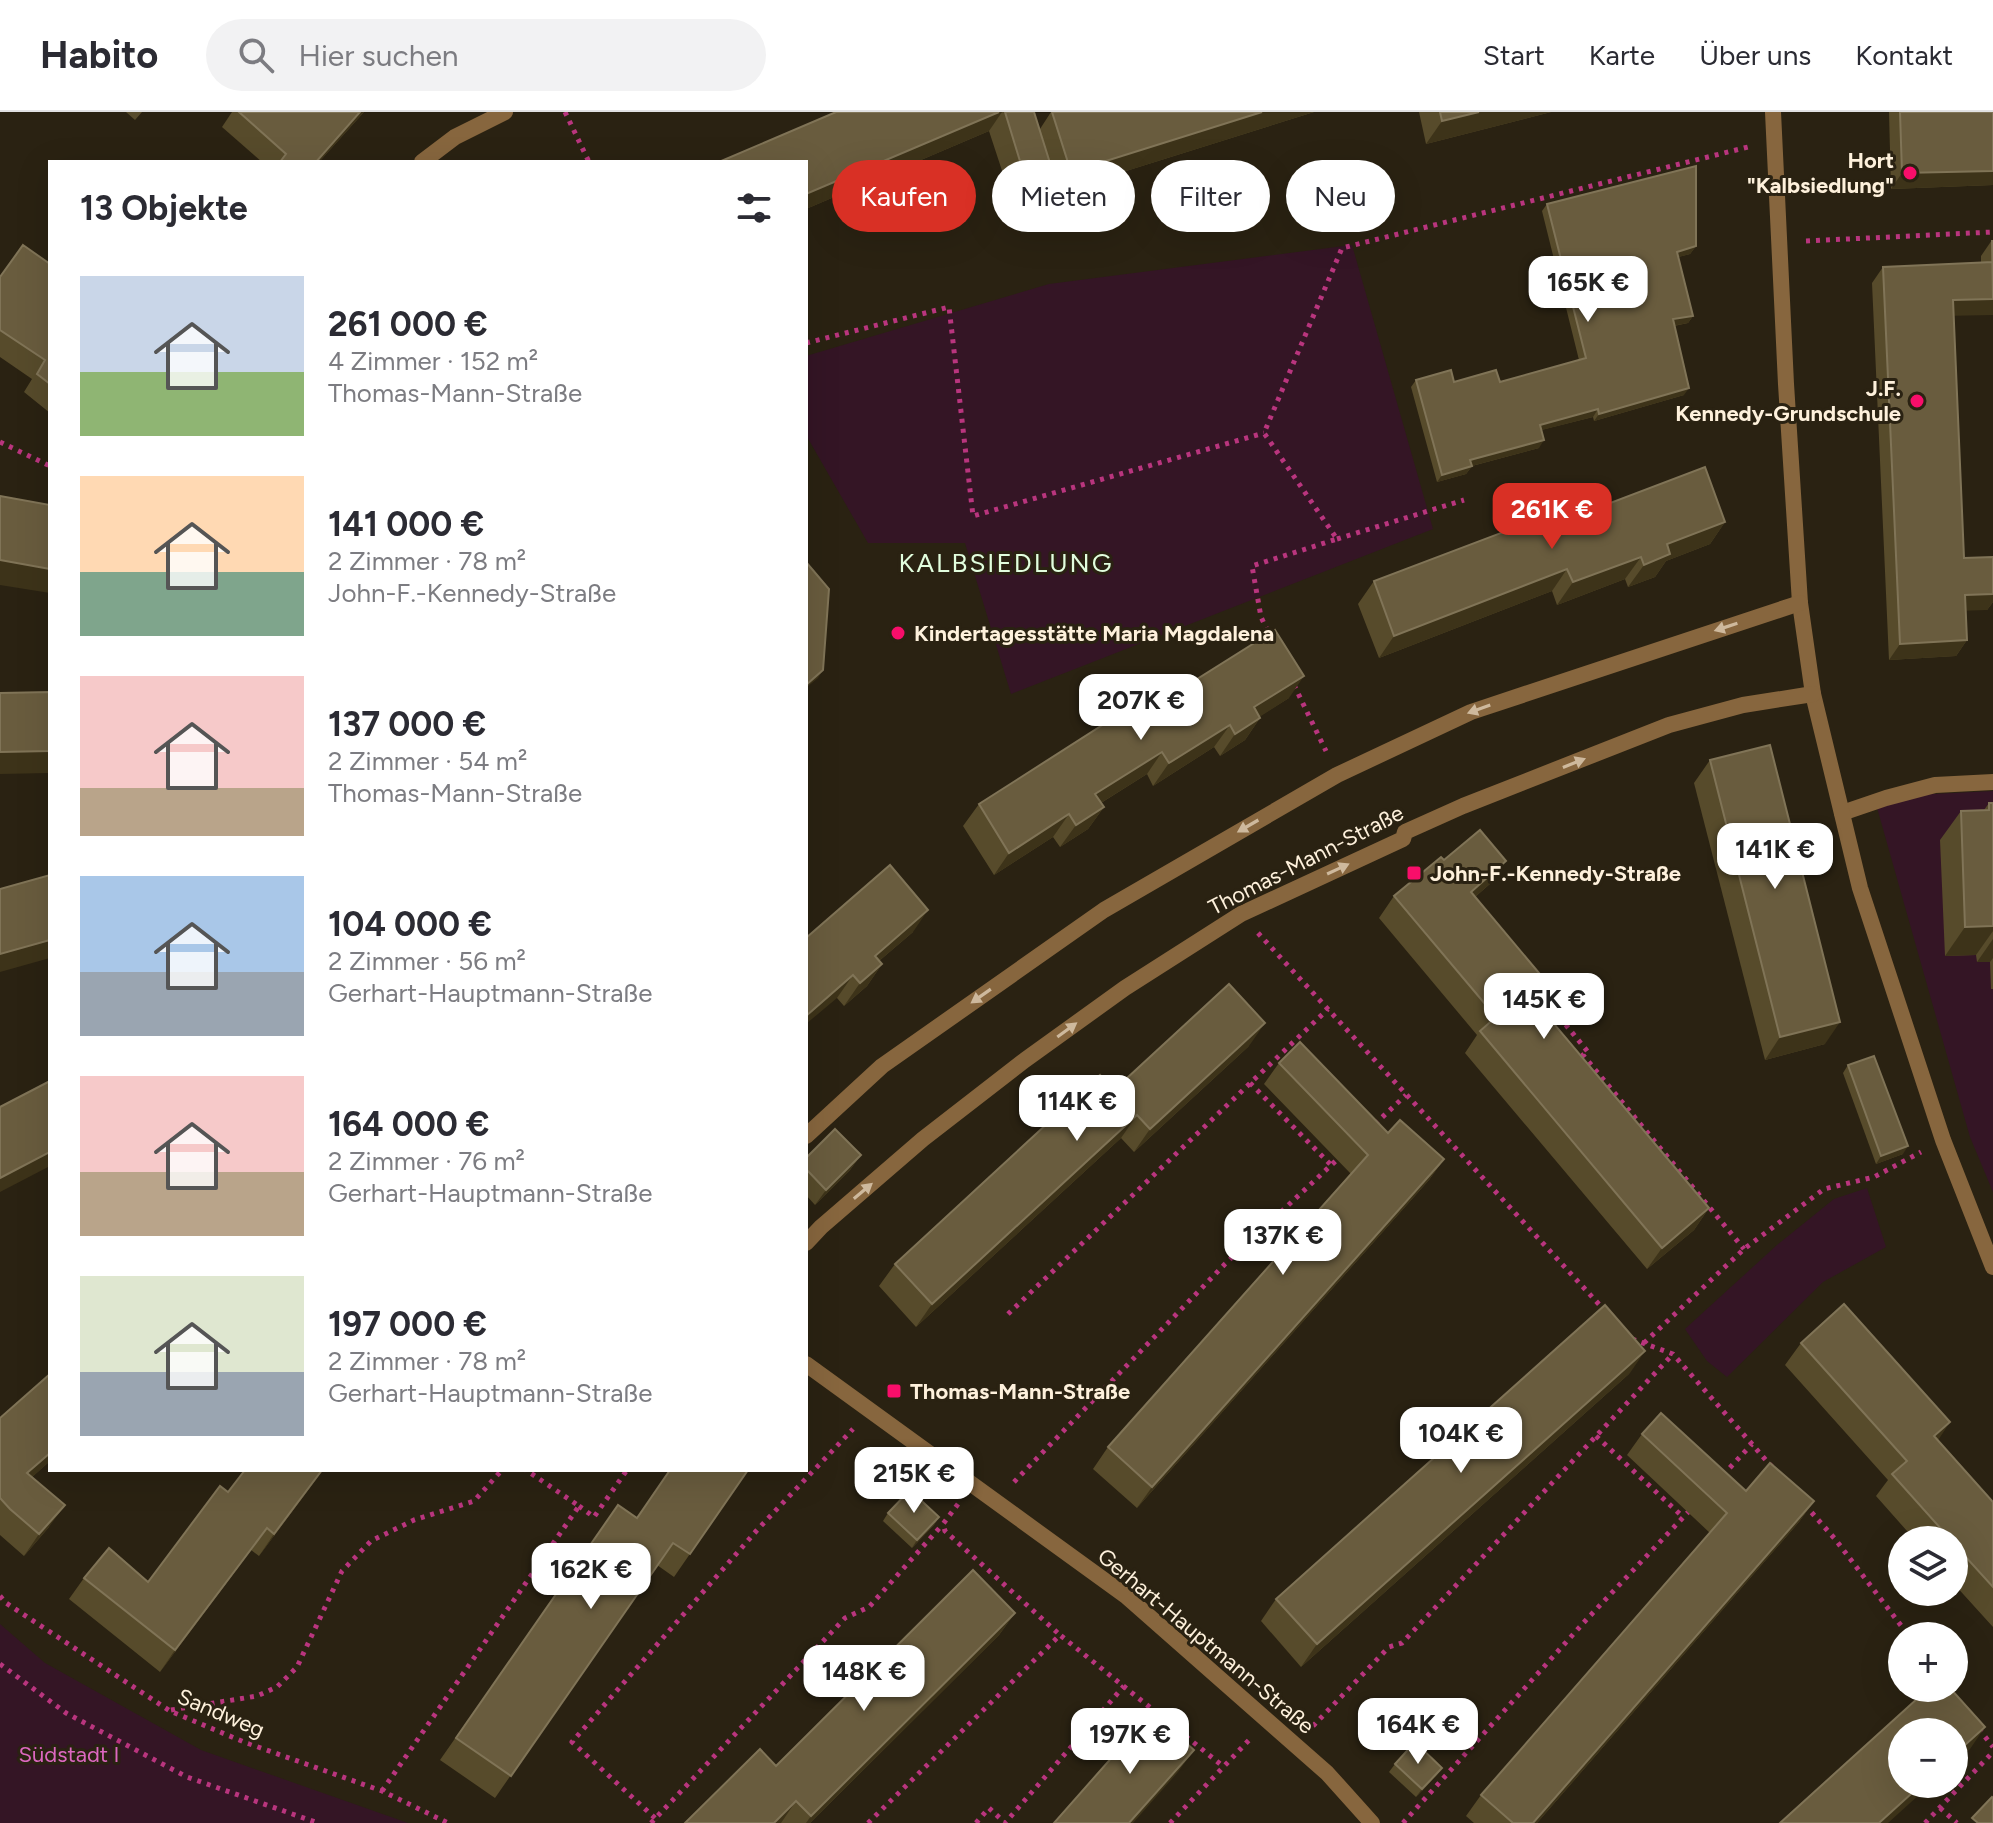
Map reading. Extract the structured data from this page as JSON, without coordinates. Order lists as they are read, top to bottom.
{
  "streets": {
    "street": ["Thomas-Mann-Straße", "Gerhart-Hauptmann-Straße"],
    "path": ["Sandweg"]
  },
  "districts": ["KALBSIEDLUNG"],
  "parks": ["Südstadt I"],
  "places": {
    "other": ["Hort \"Kalbsiedlung\"", "J.F. Kennedy-Grundschule", "Kindertagesstätte Maria Magdalena"],
    "transit": ["John-F.-Kennedy-Straße", "Thomas-Mann-Straße"]
  },
  "page": {
    "header": "Habito",
    "search": "Hier suchen",
    "nav": [
      "Start",
      "Karte",
      "Über uns",
      "Kontakt"
    ],
    "chip": [
      "Kaufen",
      "Mieten",
      "Filter",
      "Neu"
    ],
    "heading": "13 Objekte",
    "price": [
      "165K €",
      "261K €",
      "207K €",
      "141K €",
      "145K €",
      "114K €",
      "137K €",
      "104K €",
      "215K €",
      "162K €",
      "148K €",
      "164K €",
      "197K €"
    ],
    "list": [
      {
        "name": "261 000 €",
        "note": "4 Zimmer · 152 m² · Thomas-Mann-Straße"
      },
      {
        "name": "141 000 €",
        "note": "2 Zimmer · 78 m² · John-F.-Kennedy-Straße"
      },
      {
        "name": "137 000 €",
        "note": "2 Zimmer · 54 m² · Thomas-Mann-Straße"
      },
      {
        "name": "104 000 €",
        "note": "2 Zimmer · 56 m² · Gerhart-Hauptmann-Straße"
      },
      {
        "name": "164 000 €",
        "note": "2 Zimmer · 76 m² · Gerhart-Hauptmann-Straße"
      },
      {
        "name": "197 000 €",
        "note": "2 Zimmer · 78 m² · Gerhart-Hauptmann-Straße"
      }
    ],
    "map_buttons": ["+", "−"]
  }
}
